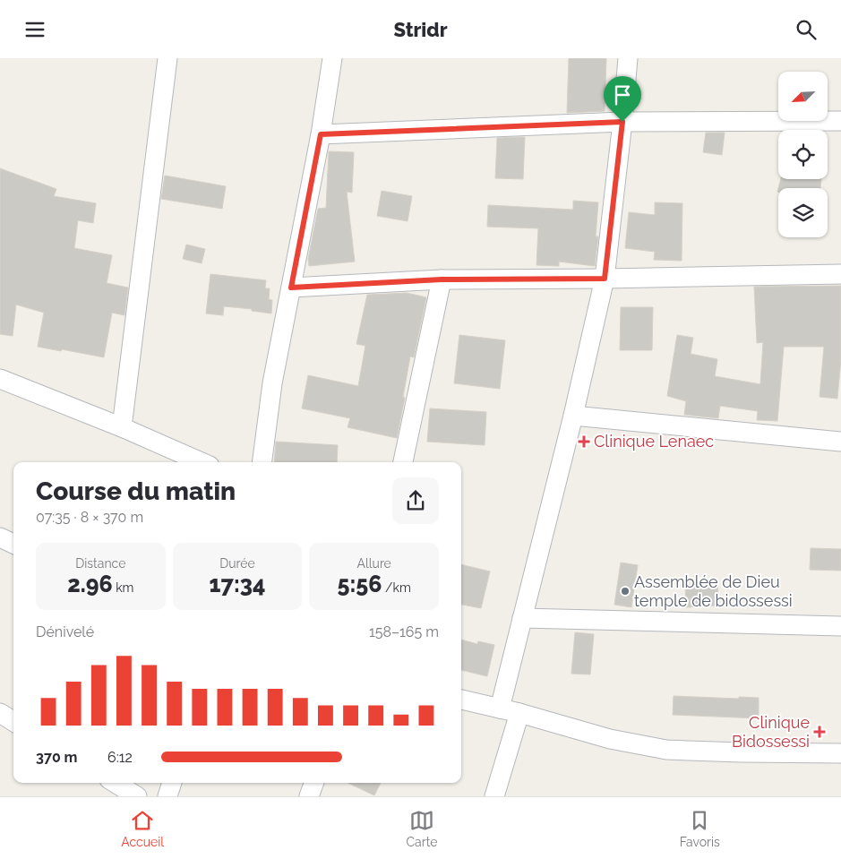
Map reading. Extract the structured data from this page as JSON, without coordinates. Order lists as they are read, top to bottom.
{
  "places": {
    "health": ["Clinique Lenaec", "Clinique Bidossessi"],
    "other": ["Assemblée de Dieu temple de bidossessi"]
  },
  "north": "bottom left",
  "page": {
    "header": "Stridr",
    "heading": ["Course du matin", "07:35 · 8 × 370 m"],
    "stats": [
      ["Distance", "2.96 km"],
      ["Durée", "17:34"],
      ["Allure", "5:56 /km"]
    ],
    "chart": ["Dénivelé", "158–165 m"],
    "list": [
      {
        "name": "370 m",
        "note": "6:12"
      }
    ],
    "tabs": ["Accueil", "Carte", "Favoris"]
  }
}
